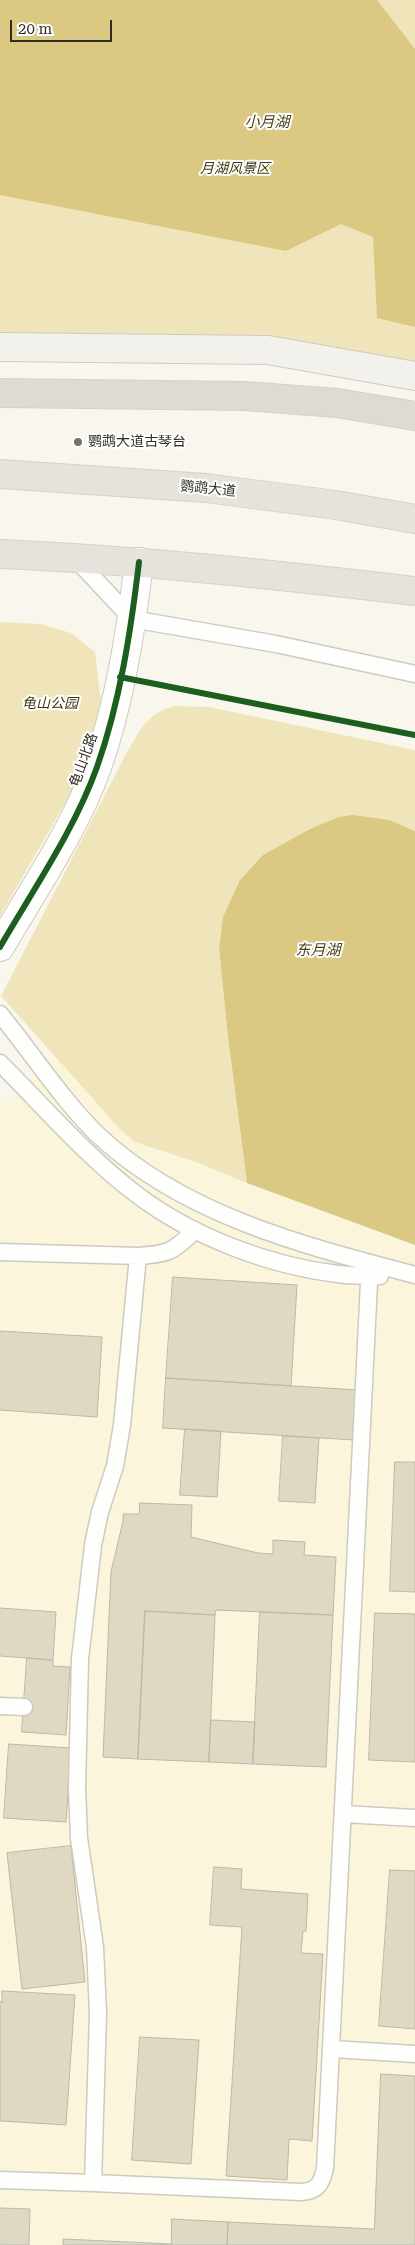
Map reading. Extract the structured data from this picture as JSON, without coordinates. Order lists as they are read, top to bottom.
{
  "streets": {
    "main road": ["鹦鹉大道"],
    "street": ["龟山北路"]
  },
  "water": ["小月湖", "东月湖"],
  "parks": ["月湖风景区", "龟山公园"],
  "places": ["鹦鹉大道古琴台"],
  "scale_bar": "20 m"
}
